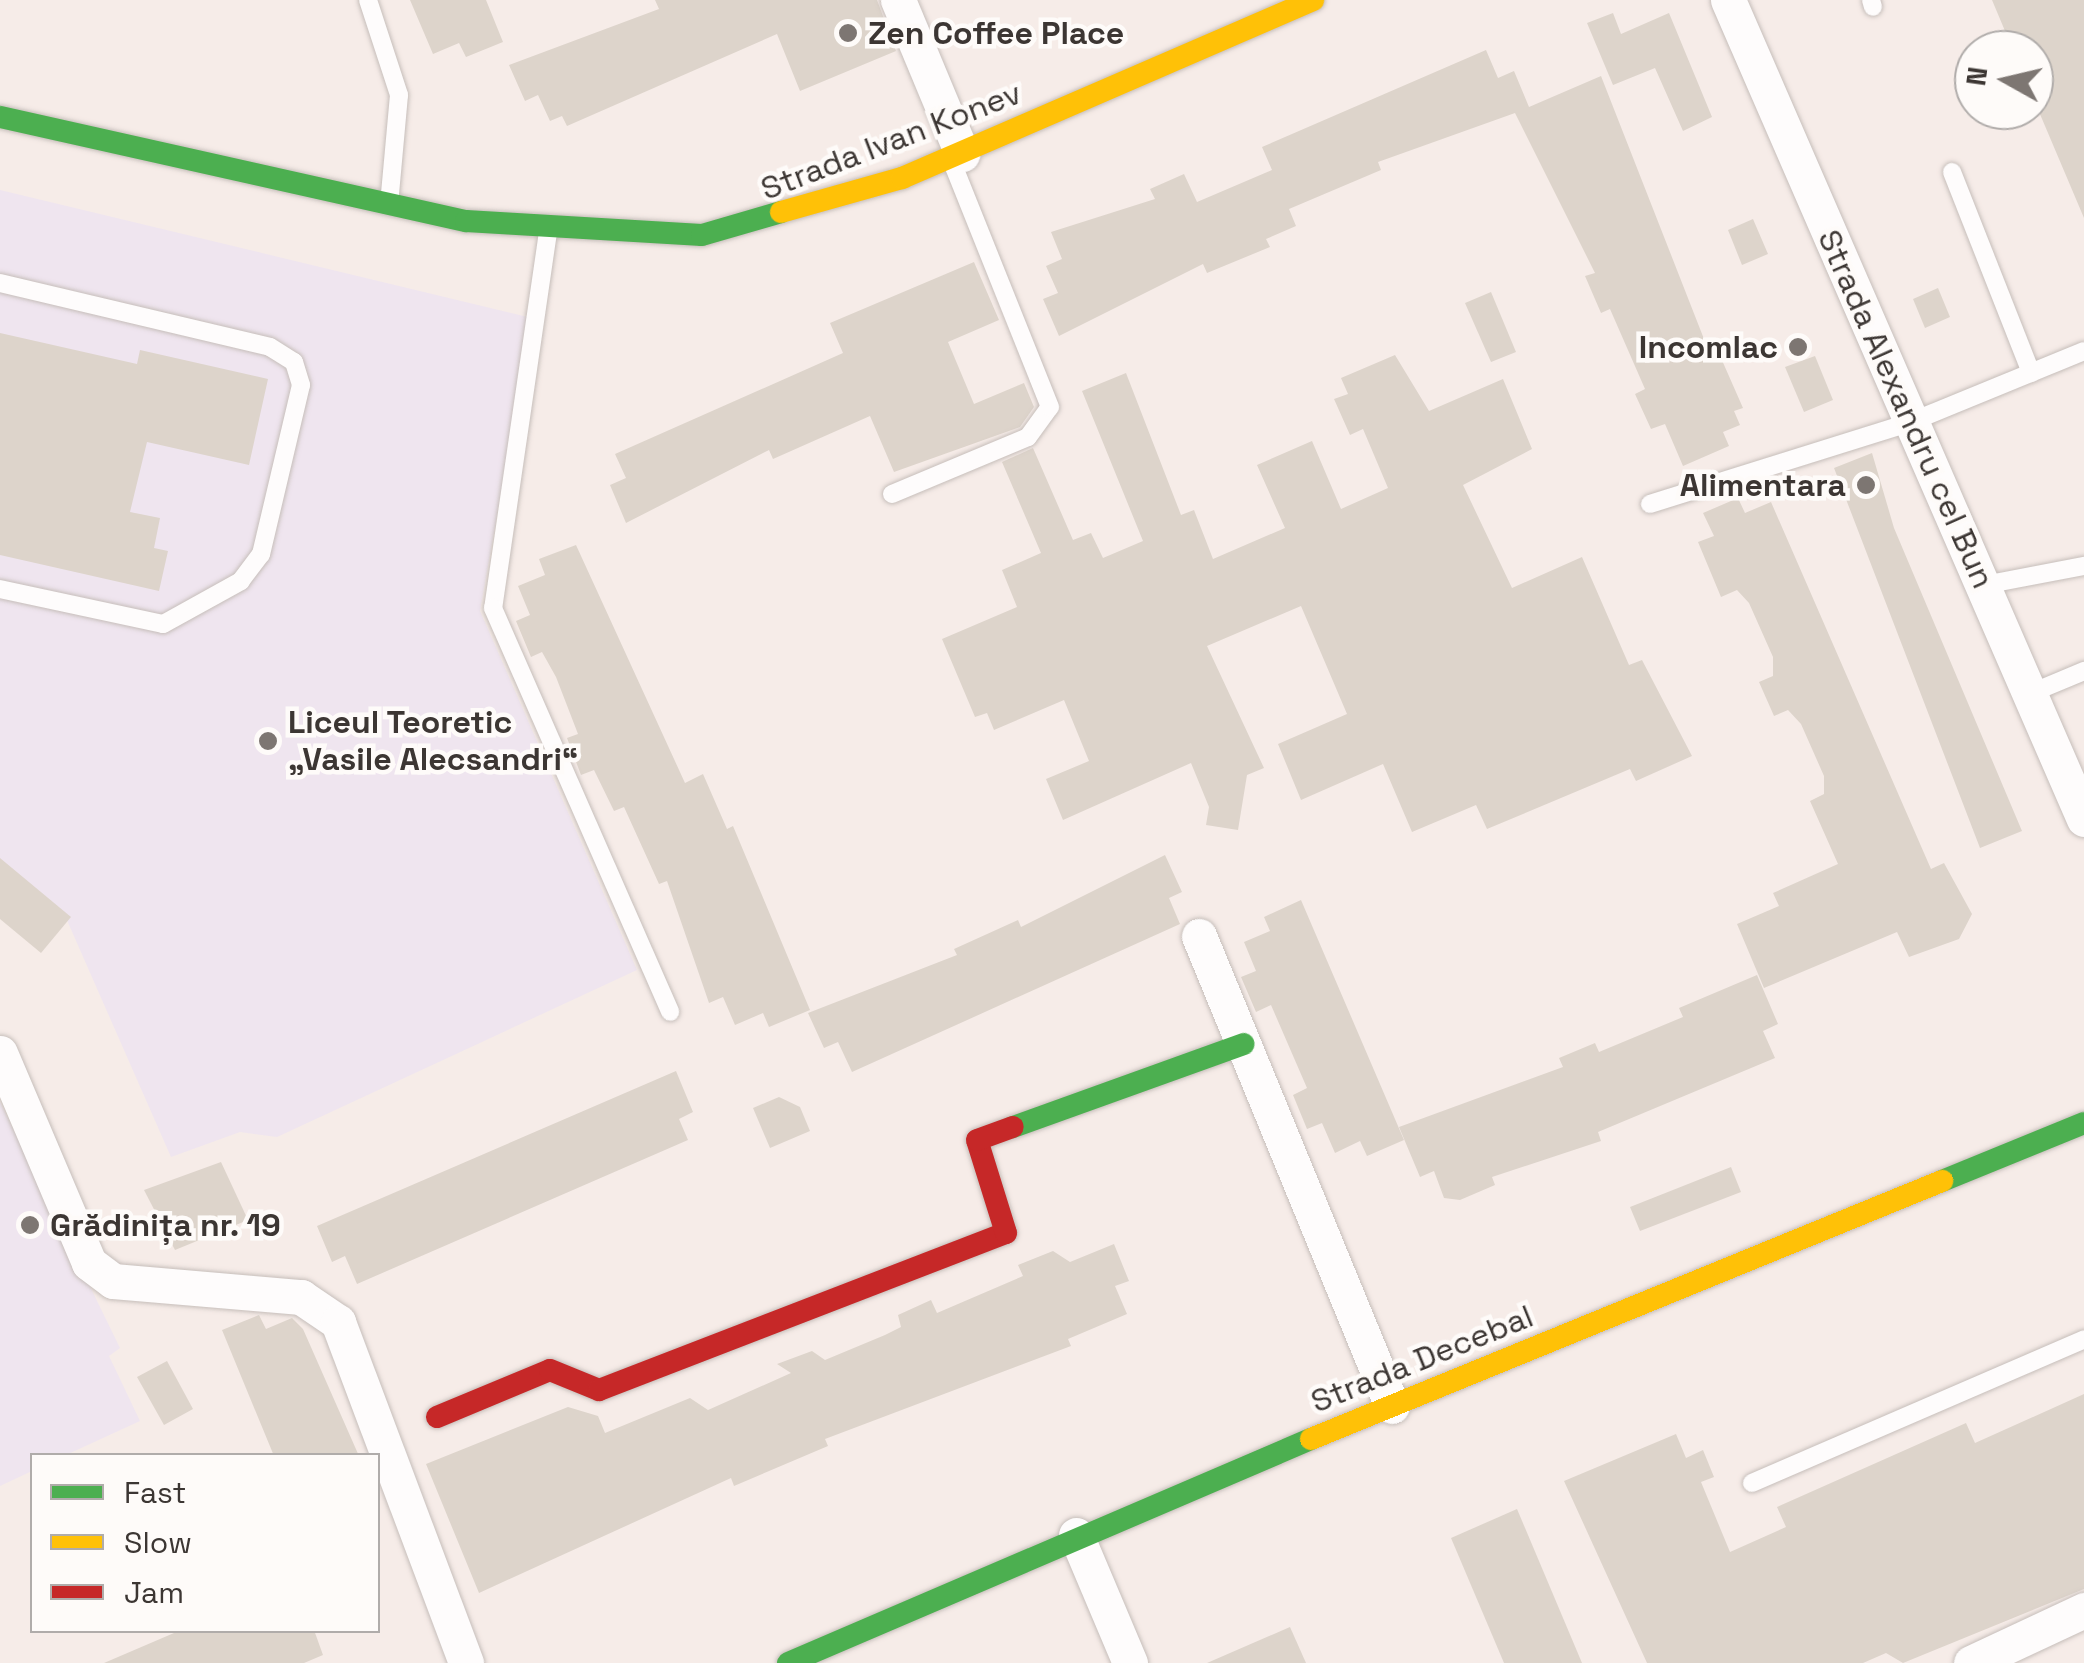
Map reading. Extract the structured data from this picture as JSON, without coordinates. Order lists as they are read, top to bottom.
{
  "streets": {
    "street": ["Strada Ivan Konev", "Strada Alexandru cel Bun", "Strada Decebal"]
  },
  "places": [
    "Zen Coffee Place",
    "Incomlac",
    "Alimentara",
    "Liceul Teoretic „Vasile Alecsandri“",
    "Grădinița nr. 19"
  ],
  "legend": ["Fast", "Slow", "Jam"],
  "north": "left"
}
